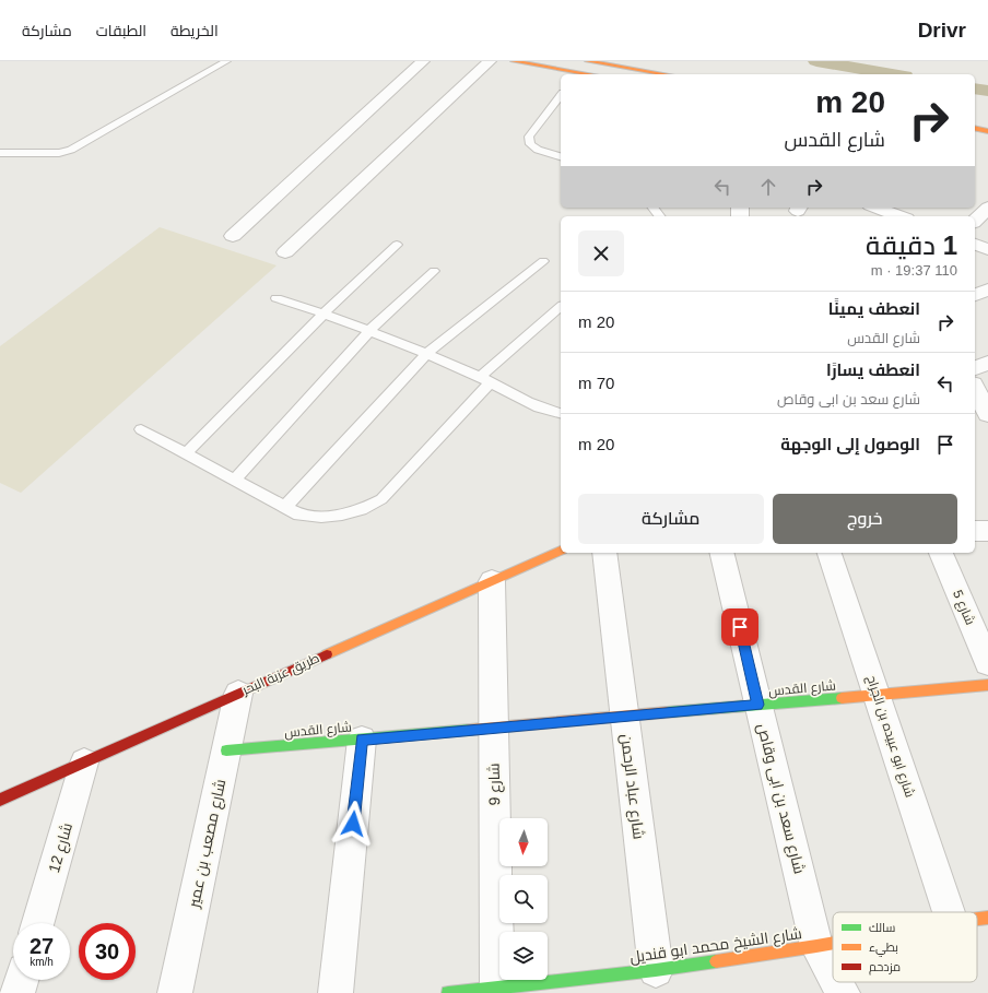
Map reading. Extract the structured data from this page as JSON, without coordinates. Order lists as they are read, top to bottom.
{
  "streets": {
    "street": [
      "شارع 5",
      "طريق عزبة البحر",
      "شارع القدس",
      "شارع ابو عبيده بن الجراح",
      "شارع 9",
      "شارع عباد الرحمن",
      "شارع سعد بن ابى وقاص",
      "شارع مصعب بن عمير",
      "شارع 12",
      "شارع الشيخ محمد ابو قنديل"
    ]
  },
  "crossings": [
    ["طريق عزبة البحر", "شارع 9"],
    ["طريق عزبة البحر", "شارع مصعب بن عمير"],
    ["طريق عزبة البحر", "شارع 12"],
    ["شارع القدس", "شارع ابو عبيده بن الجراح"],
    ["شارع القدس", "شارع 9"],
    ["شارع القدس", "شارع عباد الرحمن"],
    ["شارع القدس", "شارع سعد بن ابى وقاص"],
    ["شارع القدس", "شارع مصعب بن عمير"],
    ["شارع 9", "شارع الشيخ محمد ابو قنديل"],
    ["شارع عباد الرحمن", "شارع الشيخ محمد ابو قنديل"],
    ["شارع سعد بن ابى وقاص", "شارع الشيخ محمد ابو قنديل"]
  ],
  "legend": ["سالك", "بطيء", "مزدحم"],
  "north": "bottom",
  "page": {
    "header": "Drivr",
    "nav": ["الخريطة", "الطبقات", "مشاركة"],
    "turn": ["20 m", "شارع القدس"],
    "heading": ["1 دقيقة", "110 m · 19:37"],
    "list": [
      {
        "name": "انعطف يمينًا",
        "note": "شارع القدس",
        "value": "20 m"
      },
      {
        "name": "انعطف يسارًا",
        "note": "شارع سعد بن ابى وقاص",
        "value": "70 m"
      },
      {
        "name": "الوصول إلى الوجهة",
        "value": "20 m"
      }
    ],
    "buttons": ["خروج", "مشاركة"],
    "speed": "27 km/h",
    "limit": "30"
  }
}
